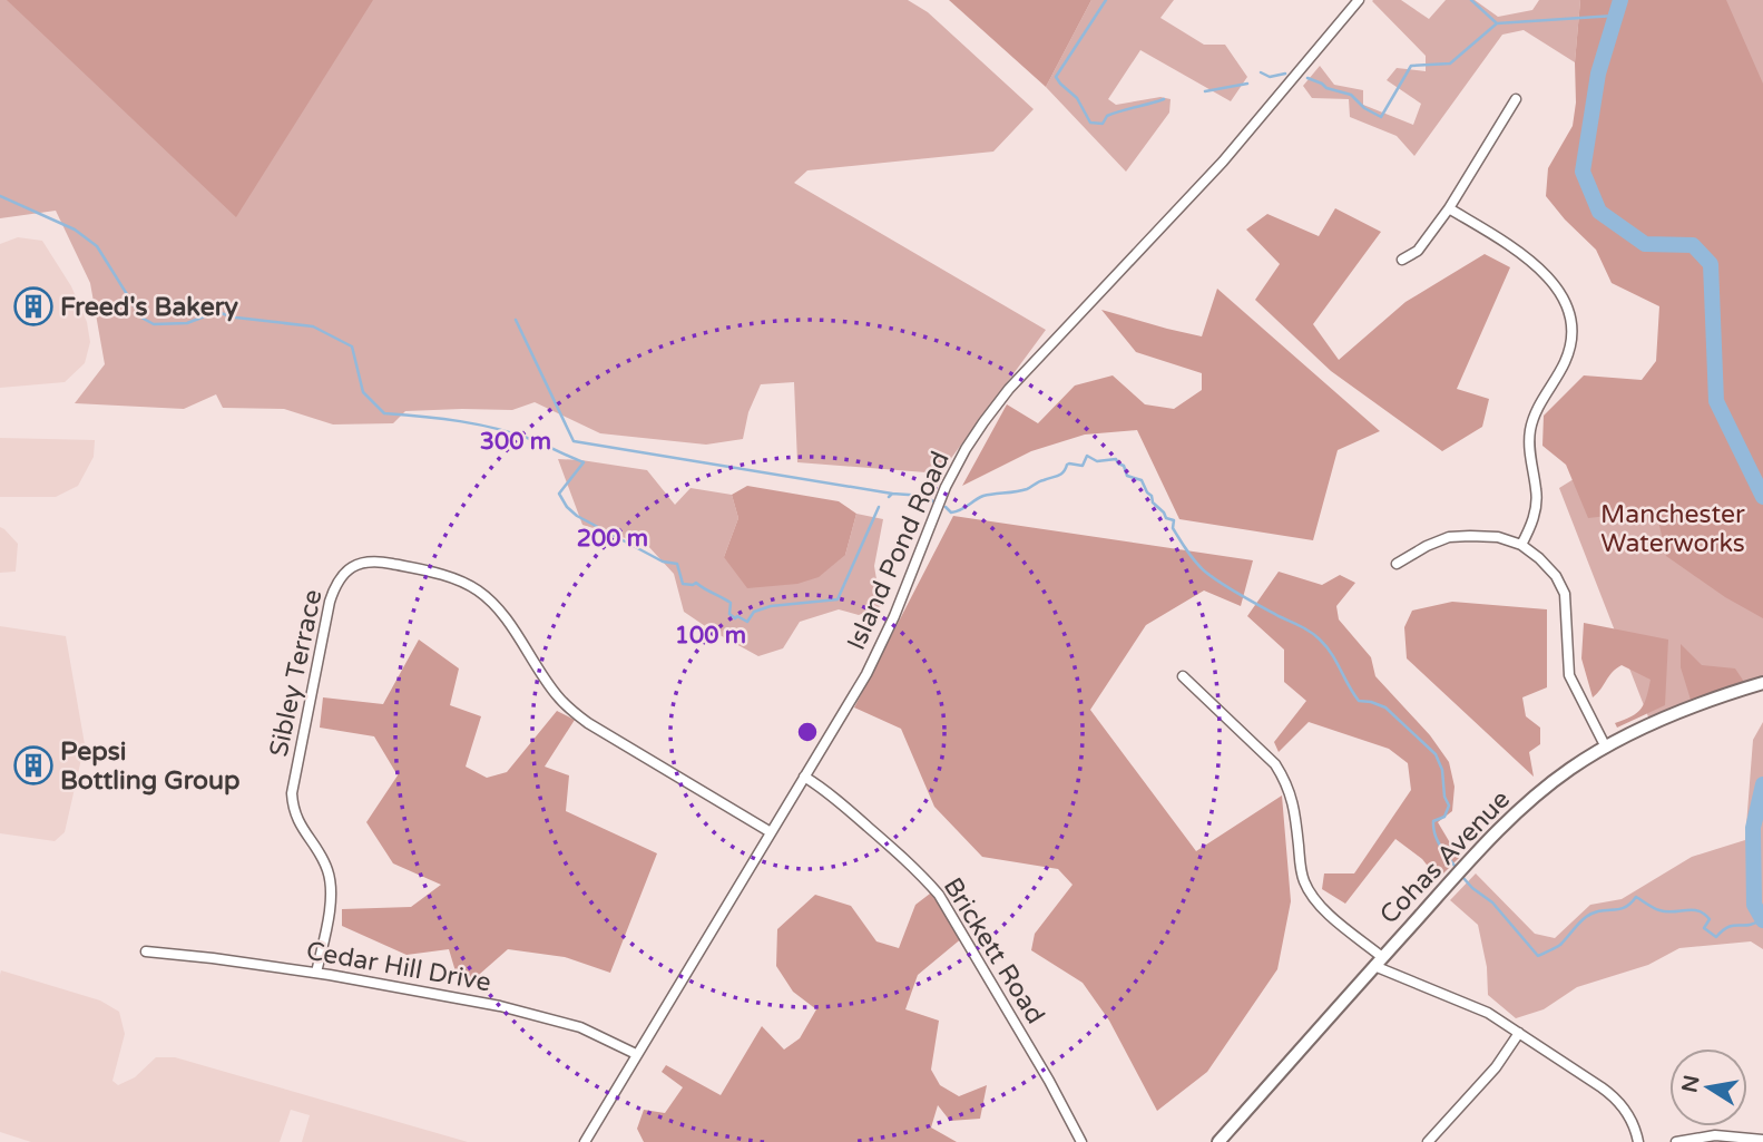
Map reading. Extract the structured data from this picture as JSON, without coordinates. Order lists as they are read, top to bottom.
{
  "streets": {
    "street": [
      "Island Pond Road",
      "Sibley Terrace",
      "Cohas Avenue",
      "Brickett Road",
      "Cedar Hill Drive"
    ]
  },
  "crossings": [
    ["Island Pond Road", "Sibley Terrace"],
    ["Island Pond Road", "Brickett Road"],
    ["Island Pond Road", "Cedar Hill Drive"],
    ["Sibley Terrace", "Cedar Hill Drive"]
  ],
  "parks": ["Manchester Waterworks"],
  "places": {
    "building": ["Freed's Bakery", "Pepsi Bottling Group"]
  },
  "north": "left",
  "rings": ["300 m", "200 m", "100 m"]
}
